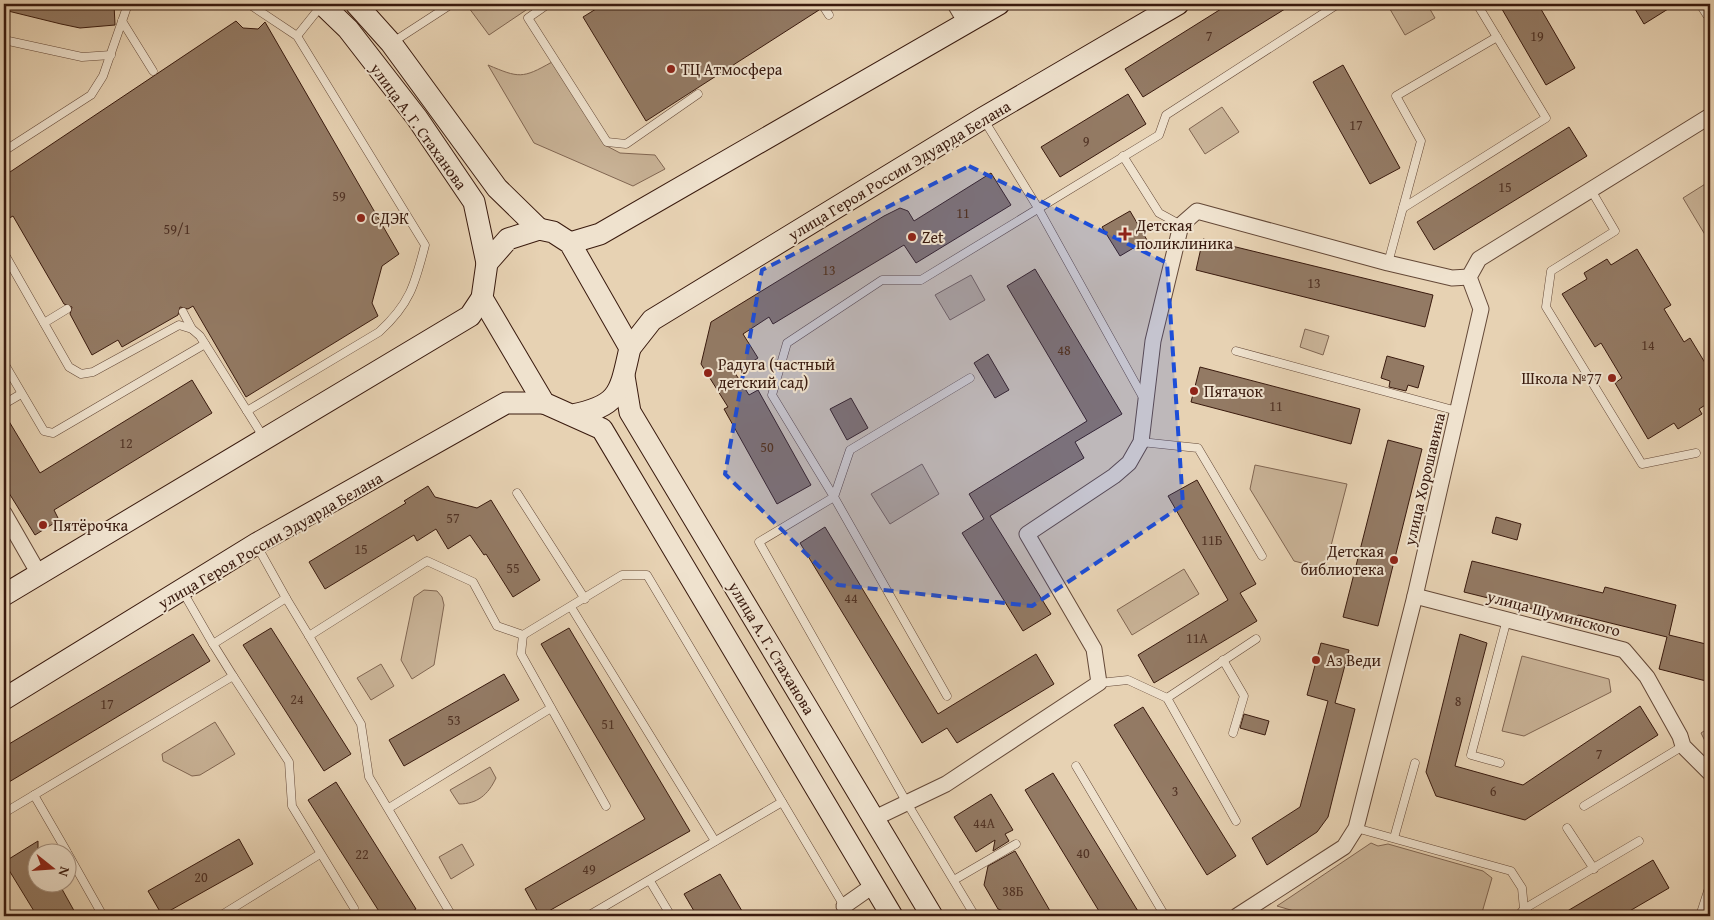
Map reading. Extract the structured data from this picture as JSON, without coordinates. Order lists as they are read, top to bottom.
{
  "streets": {
    "main road": ["улица А. Г. Стаханова", "улица Героя России Эдуарда Белана"],
    "street": ["улица Хорошавина", "улица Шуминского"]
  },
  "crossings": [
    ["улица Хорошавина", "улица Шуминского"]
  ],
  "places": {
    "other": [
      "ТЦ Атмосфера",
      "СДЭК",
      "Zet",
      "Радуга (частный детский сад)",
      "Школа №77",
      "Пятачок",
      "Пятёрочка",
      "Детская библиотека",
      "Аз Веди"
    ],
    "health": ["Детская поликлиника"]
  },
  "house_numbers": [
    "7",
    "19",
    "17",
    "9",
    "15",
    "59",
    "11",
    "59/1",
    "13",
    "13",
    "14",
    "48",
    "11",
    "12",
    "50",
    "57",
    "11Б",
    "15",
    "55",
    "44",
    "11А",
    "24",
    "8",
    "17",
    "53",
    "51",
    "7",
    "3",
    "6",
    "44А",
    "40",
    "22",
    "49",
    "20",
    "38Б"
  ],
  "north": "right"
}
